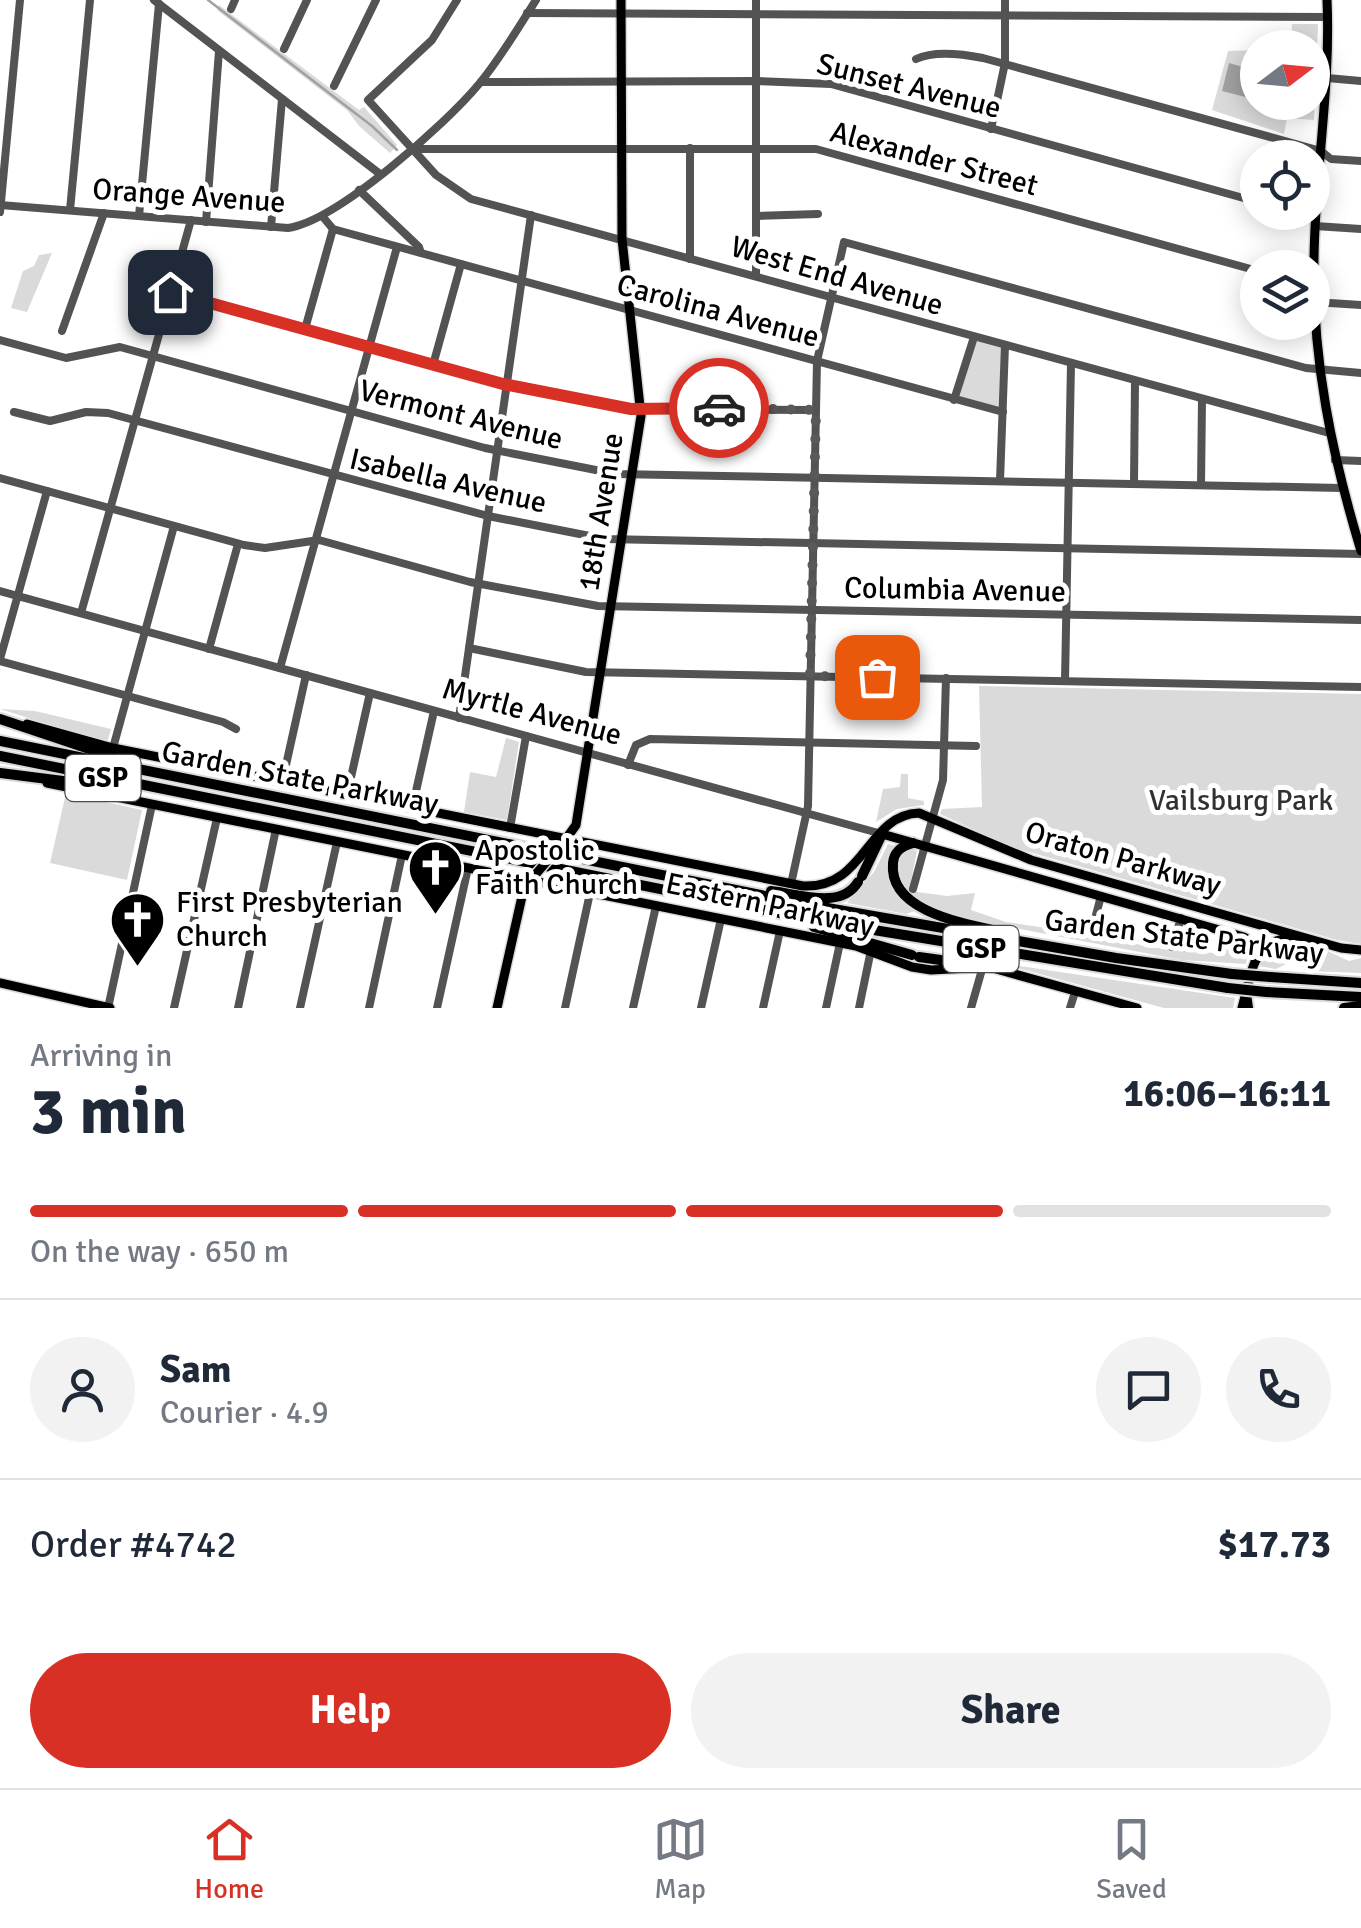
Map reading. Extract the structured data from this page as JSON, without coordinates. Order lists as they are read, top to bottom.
{
  "streets": {
    "highway": ["GSP", "Garden State Parkway"],
    "main road": [
      "18th Avenue",
      "Myrtle Avenue",
      "Oraton Parkway",
      "Eastern Parkway"
    ],
    "street": [
      "Sunset Avenue",
      "Alexander Street",
      "Orange Avenue",
      "West End Avenue",
      "Carolina Avenue",
      "Vermont Avenue",
      "Isabella Avenue",
      "Columbia Avenue"
    ]
  },
  "crossings": [
    ["Sunset Avenue", "Orange Avenue"],
    ["Sunset Avenue", "18th Avenue"],
    ["Alexander Street", "Orange Avenue"],
    ["Alexander Street", "West End Avenue"],
    ["Alexander Street", "18th Avenue"],
    ["Orange Avenue", "West End Avenue"],
    ["West End Avenue", "18th Avenue"],
    ["Carolina Avenue", "18th Avenue"],
    ["Vermont Avenue", "18th Avenue"],
    ["Isabella Avenue", "18th Avenue"],
    ["18th Avenue", "Columbia Avenue"],
    ["18th Avenue", "Myrtle Avenue"],
    ["18th Avenue", "Eastern Parkway"]
  ],
  "parks": ["Vailsburg Park"],
  "places": {
    "church": ["Apostolic Faith Church", "First Presbyterian Church"]
  },
  "north": "right",
  "page": {
    "heading": ["3 min", "Arriving in", "16:06–16:11"],
    "panel": [
      "Sam",
      "Courier · 4.9",
      "Order #4742",
      "$17.73"
    ],
    "bar": "On the way · 650 m",
    "buttons": ["Help", "Share"],
    "tabs": ["Home", "Map", "Saved"]
  }
}
